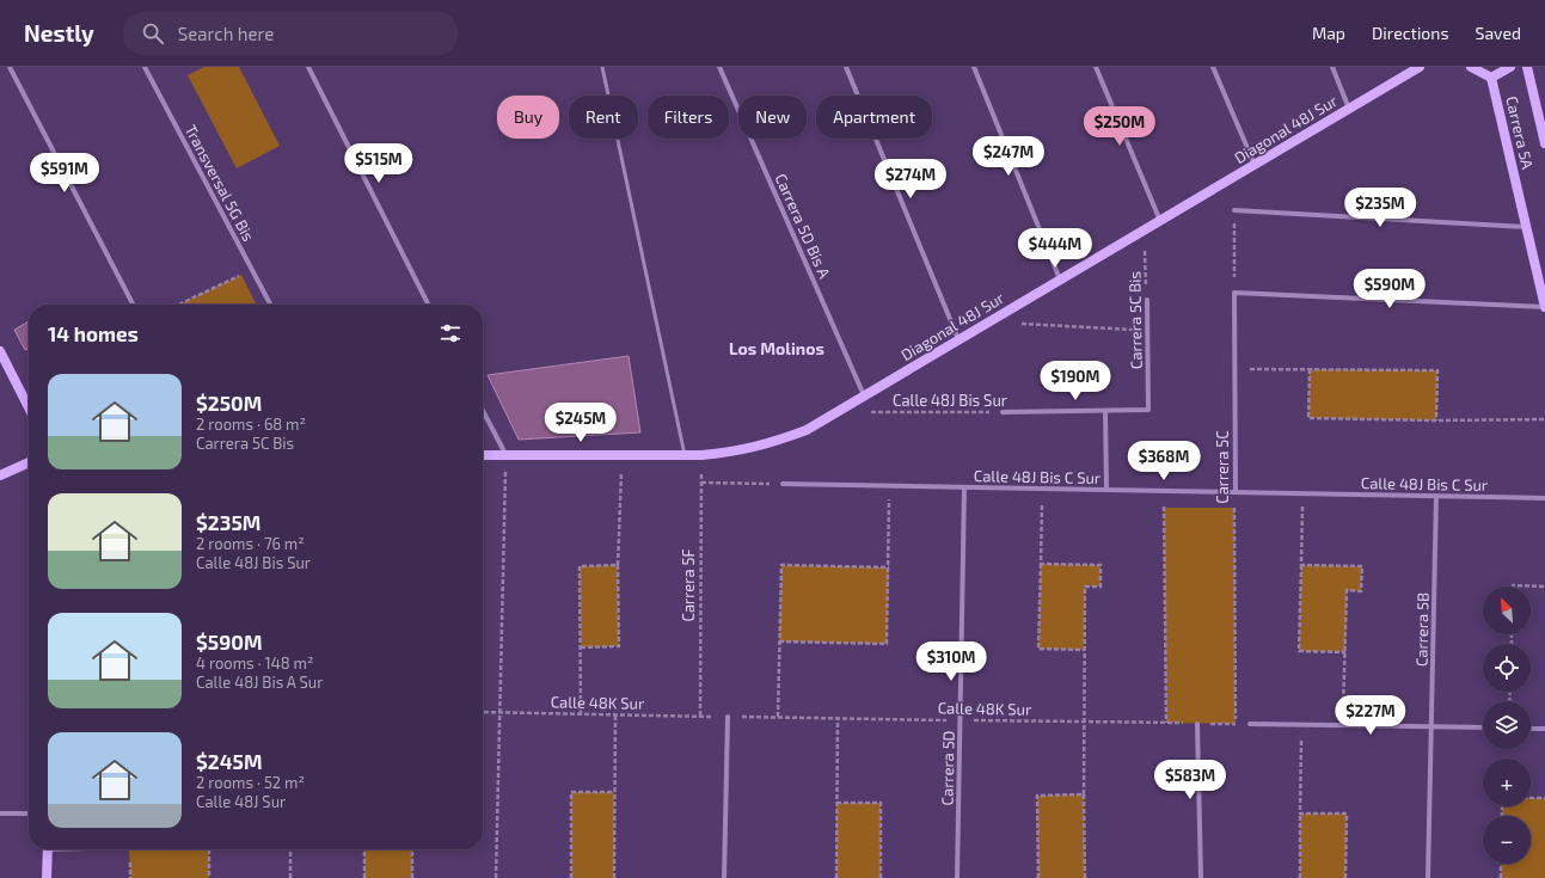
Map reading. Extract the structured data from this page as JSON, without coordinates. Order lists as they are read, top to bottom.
{
  "streets": {
    "street": [
      "Diagonal 48J Sur",
      "Carrera 5A",
      "Transversal 5G Bis",
      "Carrera 5D Bis A",
      "Carrera 5C Bis",
      "Calle 48J Bis Sur",
      "Carrera 5C",
      "Calle 48J Bis C Sur",
      "Carrera 5B",
      "Carrera 5D"
    ],
    "path": ["Carrera 5F", "Calle 48K Sur"]
  },
  "crossings": [
    ["Diagonal 48J Sur", "Carrera 5D Bis A"],
    ["Diagonal 48J Sur", "Carrera 5C Bis"],
    ["Diagonal 48J Sur", "Calle 48J Bis Sur"],
    ["Diagonal 48J Sur", "Carrera 5F"],
    ["Carrera 5C Bis", "Calle 48J Bis Sur"],
    ["Carrera 5C", "Calle 48J Bis C Sur"],
    ["Carrera 5C", "Calle 48K Sur"],
    ["Calle 48J Bis C Sur", "Carrera 5B"],
    ["Calle 48J Bis C Sur", "Carrera 5D"],
    ["Carrera 5F", "Calle 48K Sur"],
    ["Calle 48K Sur", "Carrera 5D"]
  ],
  "districts": ["Los Molinos"],
  "north": "top left",
  "page": {
    "header": "Nestly",
    "search": "Search here",
    "nav": ["Map", "Directions", "Saved"],
    "chip": [
      "Buy",
      "Rent",
      "Filters",
      "New",
      "Apartment"
    ],
    "price": [
      "$250M",
      "$247M",
      "$515M",
      "$591M",
      "$274M",
      "$235M",
      "$444M",
      "$590M",
      "$190M",
      "$245M",
      "$368M",
      "$310M",
      "$227M",
      "$583M"
    ],
    "heading": "14 homes",
    "list": [
      {
        "name": "$250M",
        "note": "2 rooms · 68 m² · Carrera 5C Bis"
      },
      {
        "name": "$235M",
        "note": "2 rooms · 76 m² · Calle 48J Bis Sur"
      },
      {
        "name": "$590M",
        "note": "4 rooms · 148 m² · Calle 48J Bis A Sur"
      },
      {
        "name": "$245M",
        "note": "2 rooms · 52 m² · Calle 48J Sur"
      }
    ],
    "map_buttons": ["+", "−"]
  }
}
